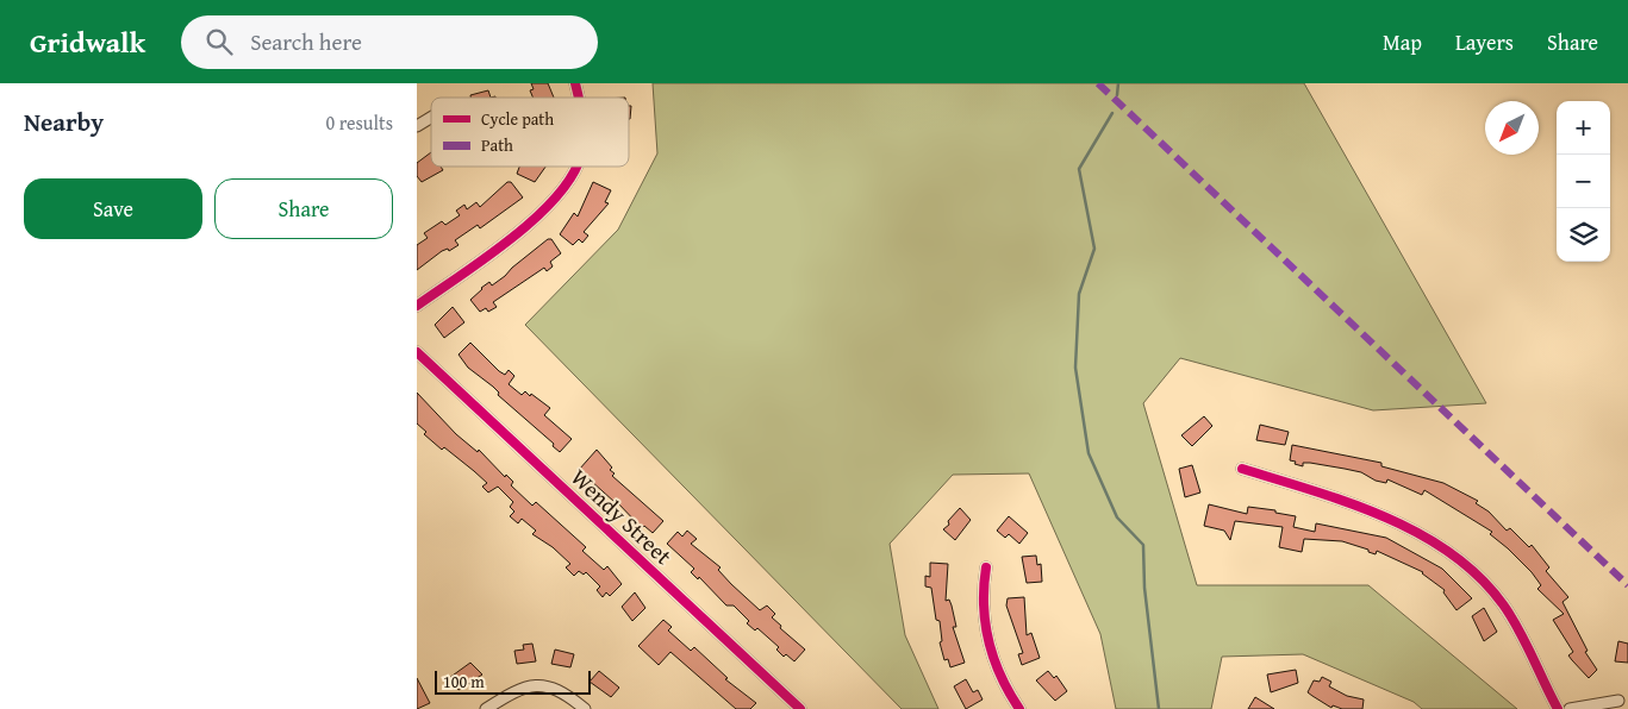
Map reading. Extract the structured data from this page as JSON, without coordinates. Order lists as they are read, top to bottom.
{
  "streets": {
    "street": ["Wendy Street"]
  },
  "legend": ["Cycle path", "Path"],
  "scale_bar": "100 m",
  "north": "bottom left",
  "page": {
    "header": "Gridwalk",
    "search": "Search here",
    "nav": ["Map", "Layers", "Share"],
    "heading": ["Nearby", "0 results"],
    "map_buttons": ["+", "−"],
    "buttons": ["Save", "Share"],
    "scale": "100 m"
  }
}
